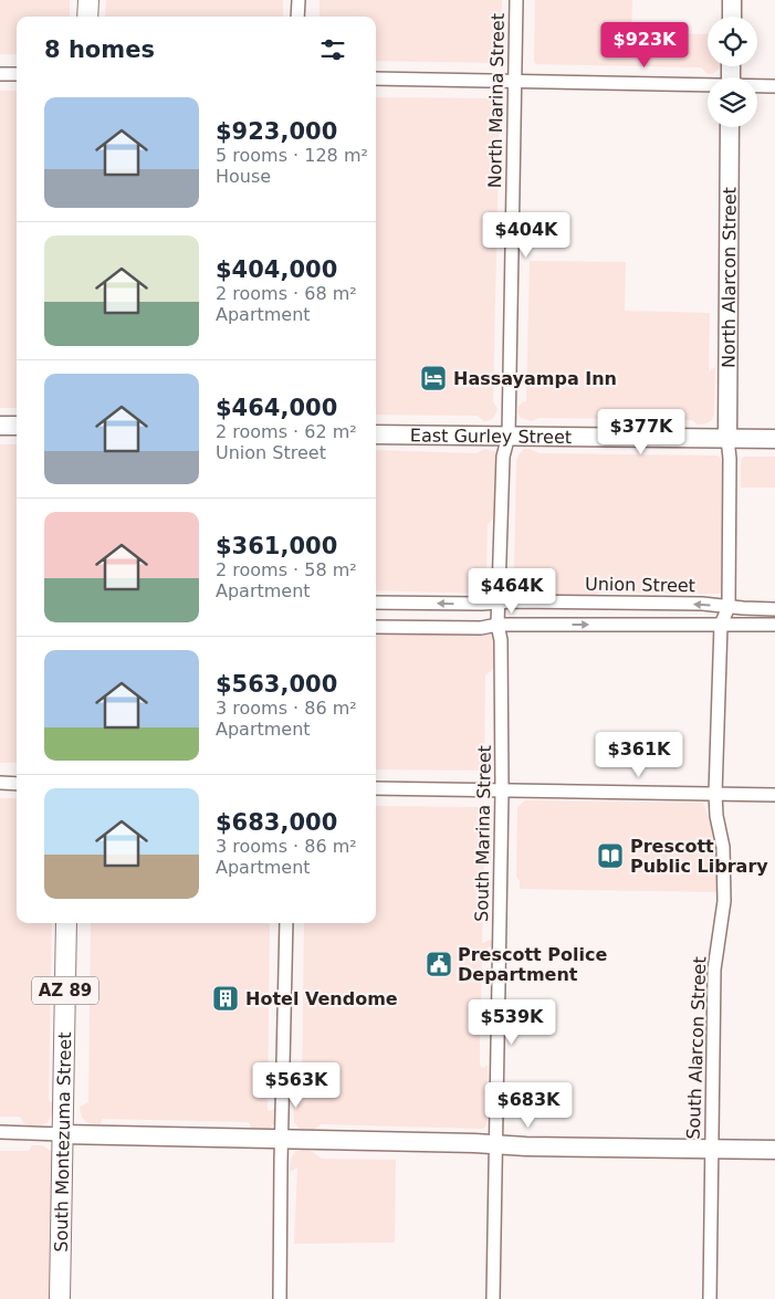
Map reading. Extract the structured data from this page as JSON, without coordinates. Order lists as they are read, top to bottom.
{
  "streets": {
    "main road": ["AZ 89", "South Montezuma Street"],
    "street": [
      "North Marina Street",
      "North Alarcon Street",
      "East Gurley Street",
      "Union Street",
      "South Marina Street",
      "South Alarcon Street"
    ]
  },
  "crossings": [
    ["North Marina Street", "East Gurley Street"],
    ["North Marina Street", "South Marina Street"],
    ["North Alarcon Street", "East Gurley Street"],
    ["North Alarcon Street", "South Alarcon Street"],
    ["East Gurley Street", "South Marina Street"],
    ["East Gurley Street", "South Alarcon Street"],
    ["Union Street", "South Marina Street"],
    ["Union Street", "South Alarcon Street"]
  ],
  "places": {
    "hotel": ["Hassayampa Inn"],
    "library": ["Prescott Public Library"],
    "public building": ["Prescott Police Department"],
    "building": ["Hotel Vendome"]
  },
  "page": {
    "heading": "8 homes",
    "price": [
      "$923K",
      "$404K",
      "$377K",
      "$464K",
      "$361K",
      "$539K",
      "$563K",
      "$683K"
    ],
    "list": [
      {
        "name": "$923,000",
        "note": "5 rooms · 128 m² · House"
      },
      {
        "name": "$404,000",
        "note": "2 rooms · 68 m² · Apartment"
      },
      {
        "name": "$464,000",
        "note": "2 rooms · 62 m² · Union Street"
      },
      {
        "name": "$361,000",
        "note": "2 rooms · 58 m² · Apartment"
      },
      {
        "name": "$563,000",
        "note": "3 rooms · 86 m² · Apartment"
      },
      {
        "name": "$683,000",
        "note": "3 rooms · 86 m² · Apartment"
      }
    ]
  }
}
